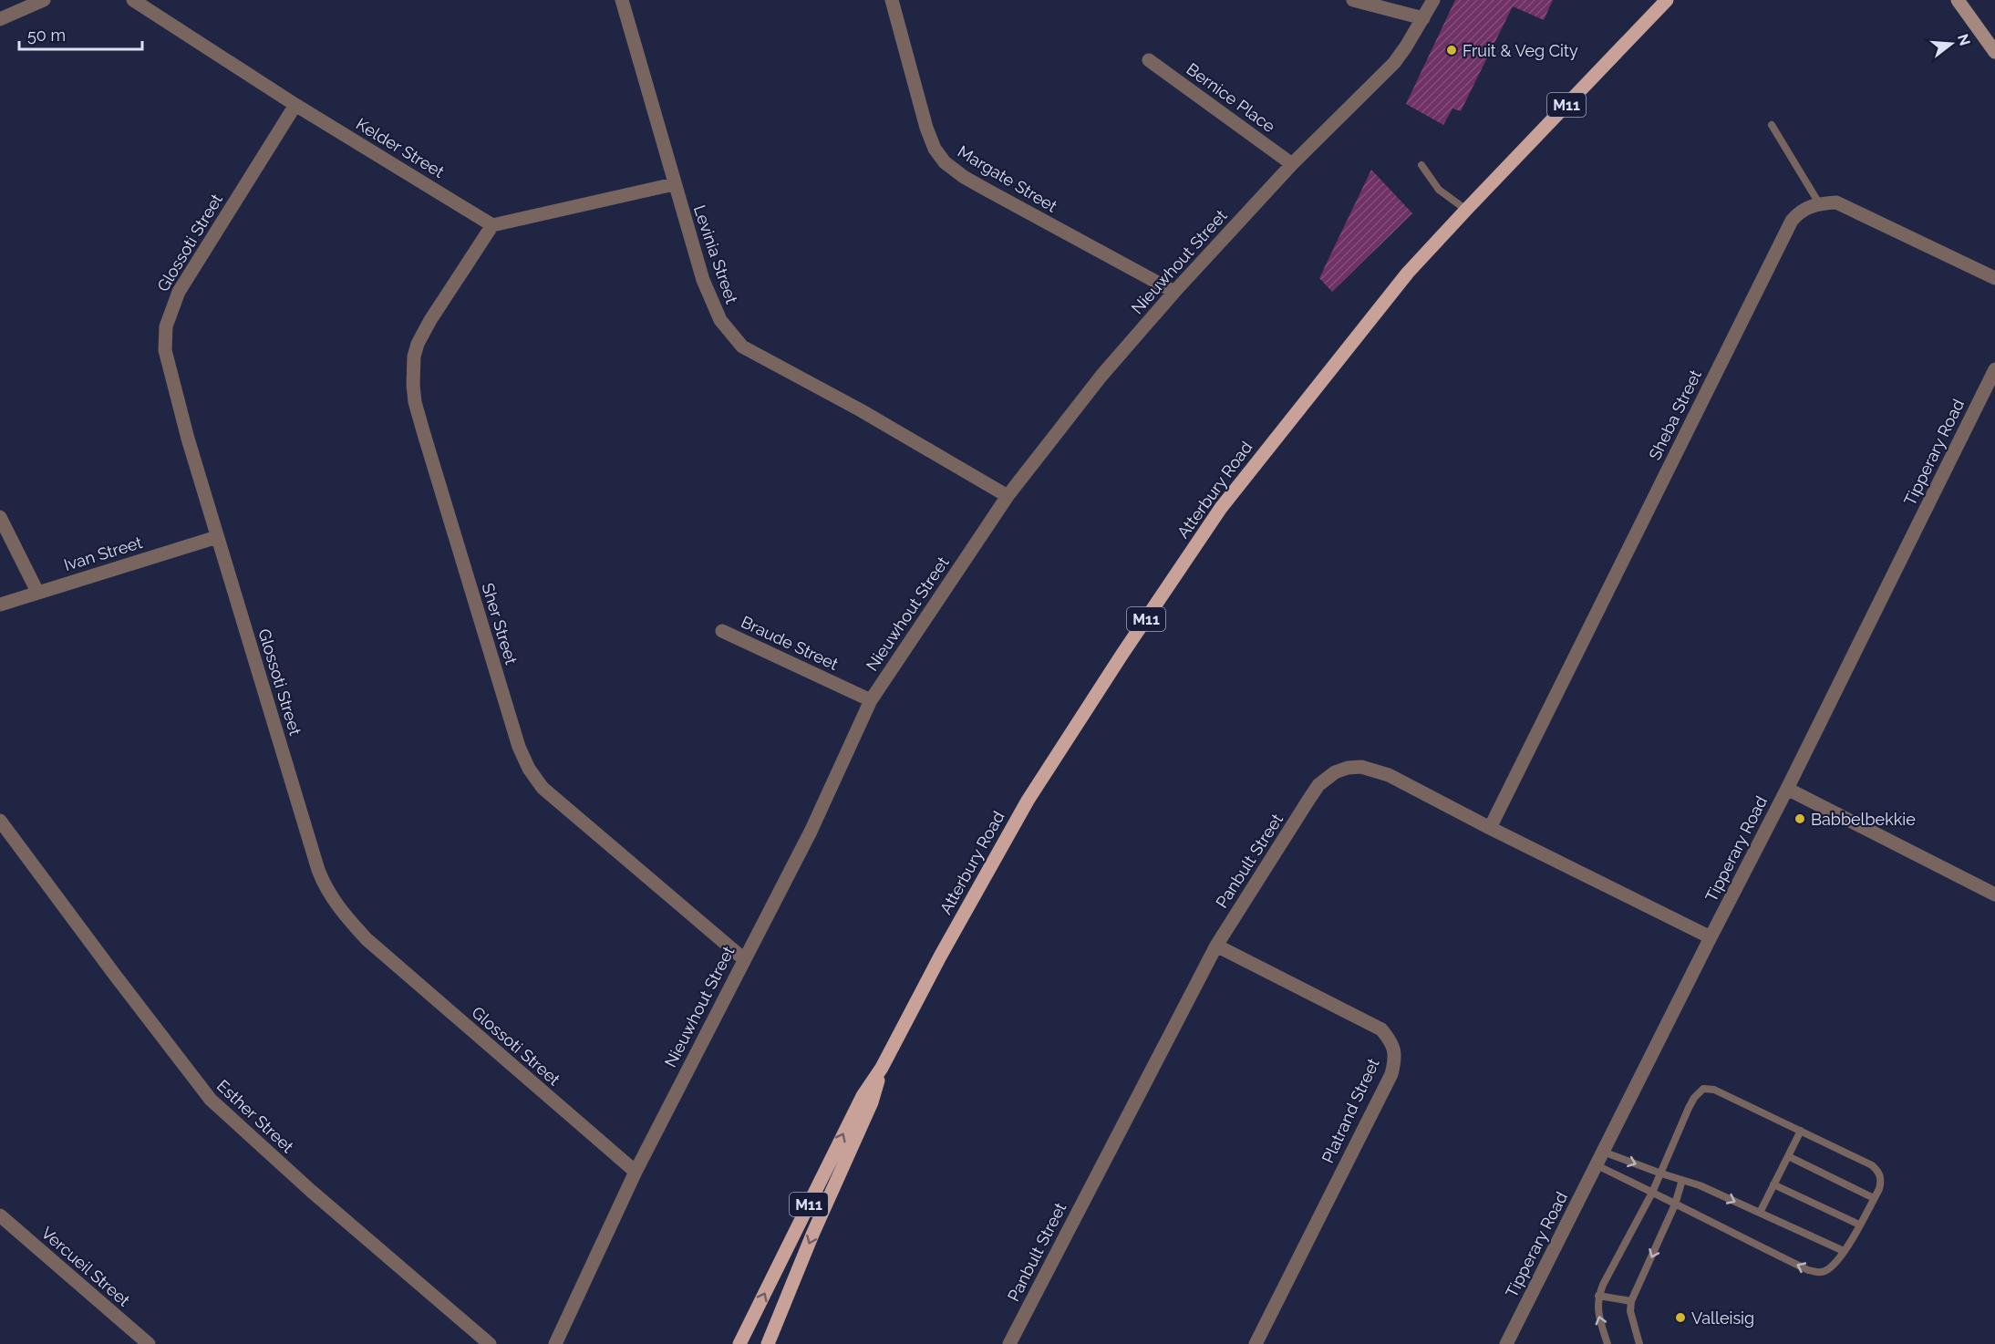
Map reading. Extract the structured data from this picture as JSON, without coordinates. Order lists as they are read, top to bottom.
{
  "streets": {
    "main road": ["M11", "Atterbury Road"],
    "street": [
      "Bernice Place",
      "Kelder Street",
      "Margate Street",
      "Glossoti Street",
      "Levinia Street",
      "Nieuwhout Street",
      "Sheba Street",
      "Tipperary Road",
      "Ivan Street",
      "Sher Street",
      "Braude Street",
      "Panbult Street",
      "Platrand Street",
      "Esther Street",
      "Vercueil Street"
    ]
  },
  "crossings": [
    ["Bernice Place", "Nieuwhout Street"],
    ["Kelder Street", "Glossoti Street"],
    ["Kelder Street", "Sher Street"],
    ["Margate Street", "Nieuwhout Street"],
    ["Glossoti Street", "Nieuwhout Street"],
    ["Glossoti Street", "Ivan Street"],
    ["Levinia Street", "Nieuwhout Street"],
    ["Nieuwhout Street", "Sher Street"],
    ["Nieuwhout Street", "Braude Street"],
    ["Sheba Street", "Panbult Street"],
    ["Tipperary Road", "Panbult Street"],
    ["Panbult Street", "Platrand Street"]
  ],
  "places": ["Fruit & Veg City", "Babbelbekkie", "Valleisig"],
  "scale_bar": "50 m",
  "north": "right"
}
